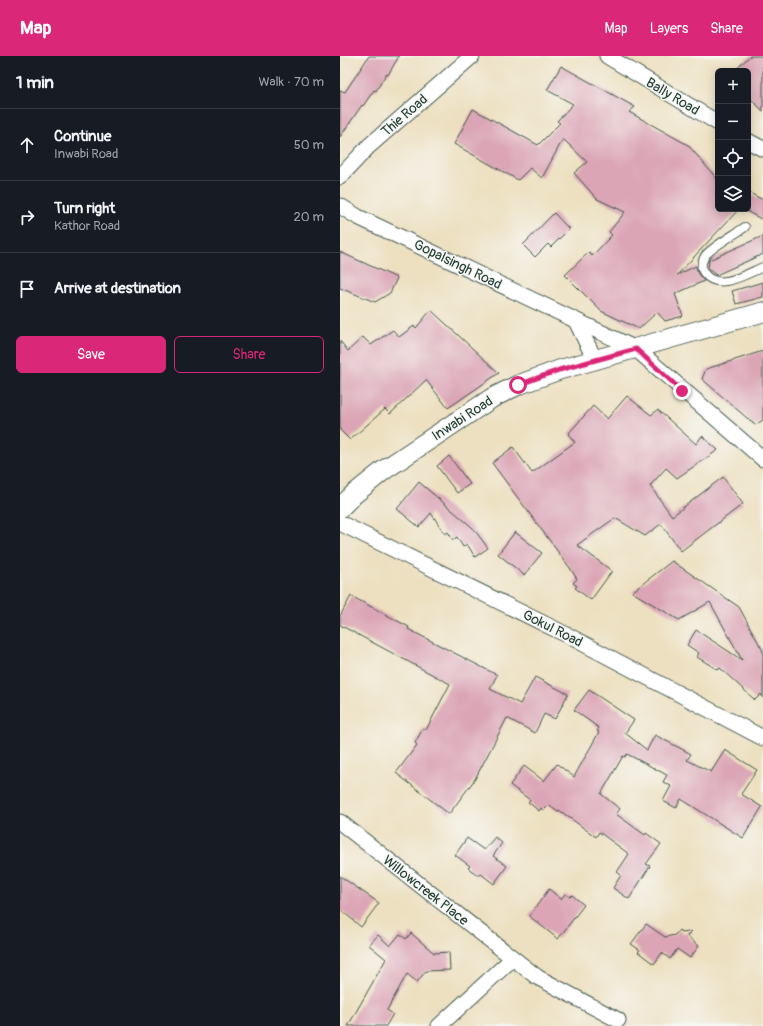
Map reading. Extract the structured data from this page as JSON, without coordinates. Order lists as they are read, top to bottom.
{
  "streets": {
    "street": [
      "Bally Road",
      "Thie Road",
      "Gopalsingh Road",
      "Inwabi Road",
      "Gokul Road",
      "Willowcreek Place"
    ]
  },
  "crossings": [
    ["Gopalsingh Road", "Inwabi Road"]
  ],
  "page": {
    "header": "Map",
    "nav": ["Map", "Layers", "Share"],
    "heading": ["1 min", "Walk · 70 m"],
    "map_buttons": ["+", "−"],
    "list": [
      ["Continue", "Inwabi Road", "50 m"],
      ["Turn right", "Kathor Road", "20 m"],
      "Arrive at destination"
    ],
    "buttons": ["Save", "Share"]
  }
}
